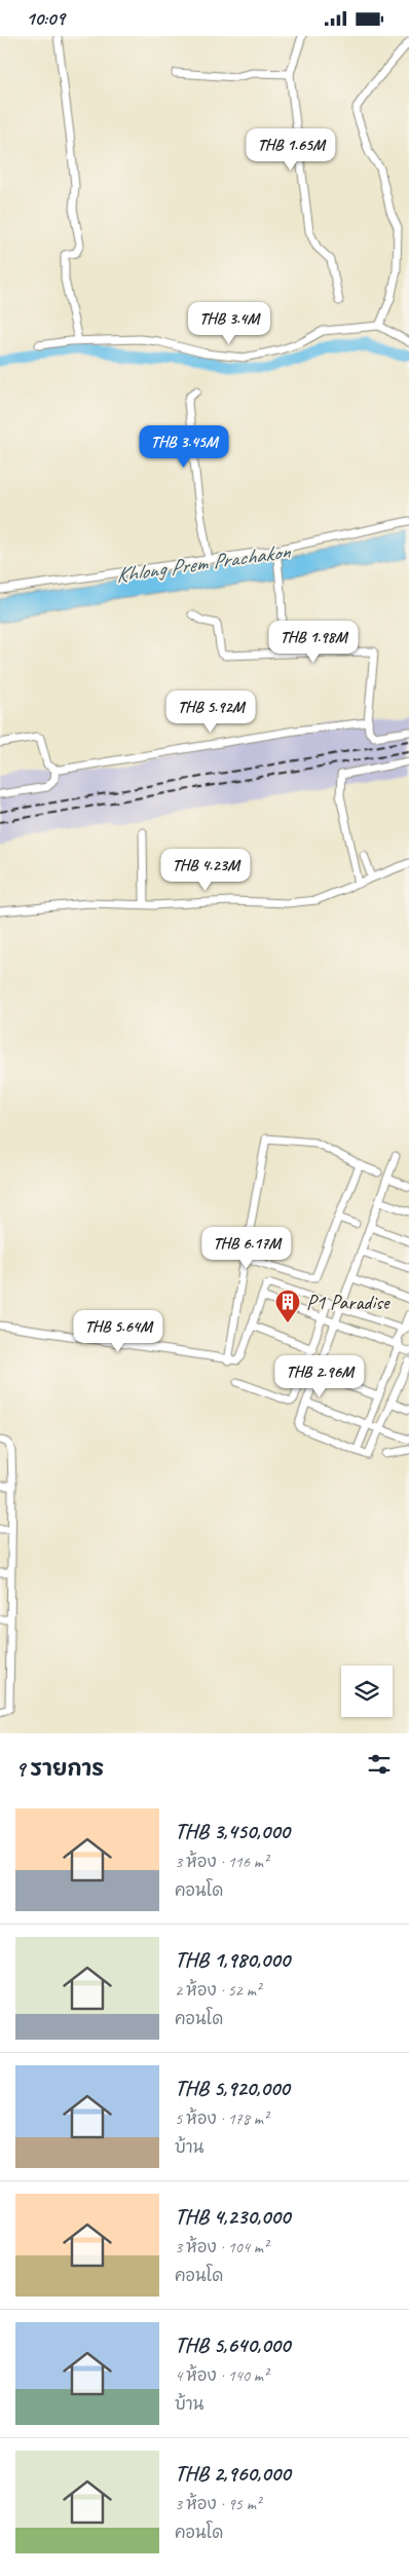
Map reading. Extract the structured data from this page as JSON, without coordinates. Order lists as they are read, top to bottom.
{
  "water": ["Khlong Prem Prachakon"],
  "places": {
    "building": ["P1 Paradise"]
  },
  "page": {
    "status": "10:09",
    "price": [
      "THB 1.65M",
      "THB 3.4M",
      "THB 3.45M",
      "THB 1.98M",
      "THB 5.92M",
      "THB 4.23M",
      "THB 6.17M",
      "THB 5.64M",
      "THB 2.96M"
    ],
    "heading": "9 รายการ",
    "list": [
      {
        "name": "THB 3,450,000",
        "note": "3 ห้อง · 116 m² · คอนโด"
      },
      {
        "name": "THB 1,980,000",
        "note": "2 ห้อง · 52 m² · คอนโด"
      },
      {
        "name": "THB 5,920,000",
        "note": "5 ห้อง · 178 m² · บ้าน"
      },
      {
        "name": "THB 4,230,000",
        "note": "3 ห้อง · 104 m² · คอนโด"
      },
      {
        "name": "THB 5,640,000",
        "note": "4 ห้อง · 140 m² · บ้าน"
      },
      {
        "name": "THB 2,960,000",
        "note": "3 ห้อง · 95 m² · คอนโด"
      }
    ]
  }
}
